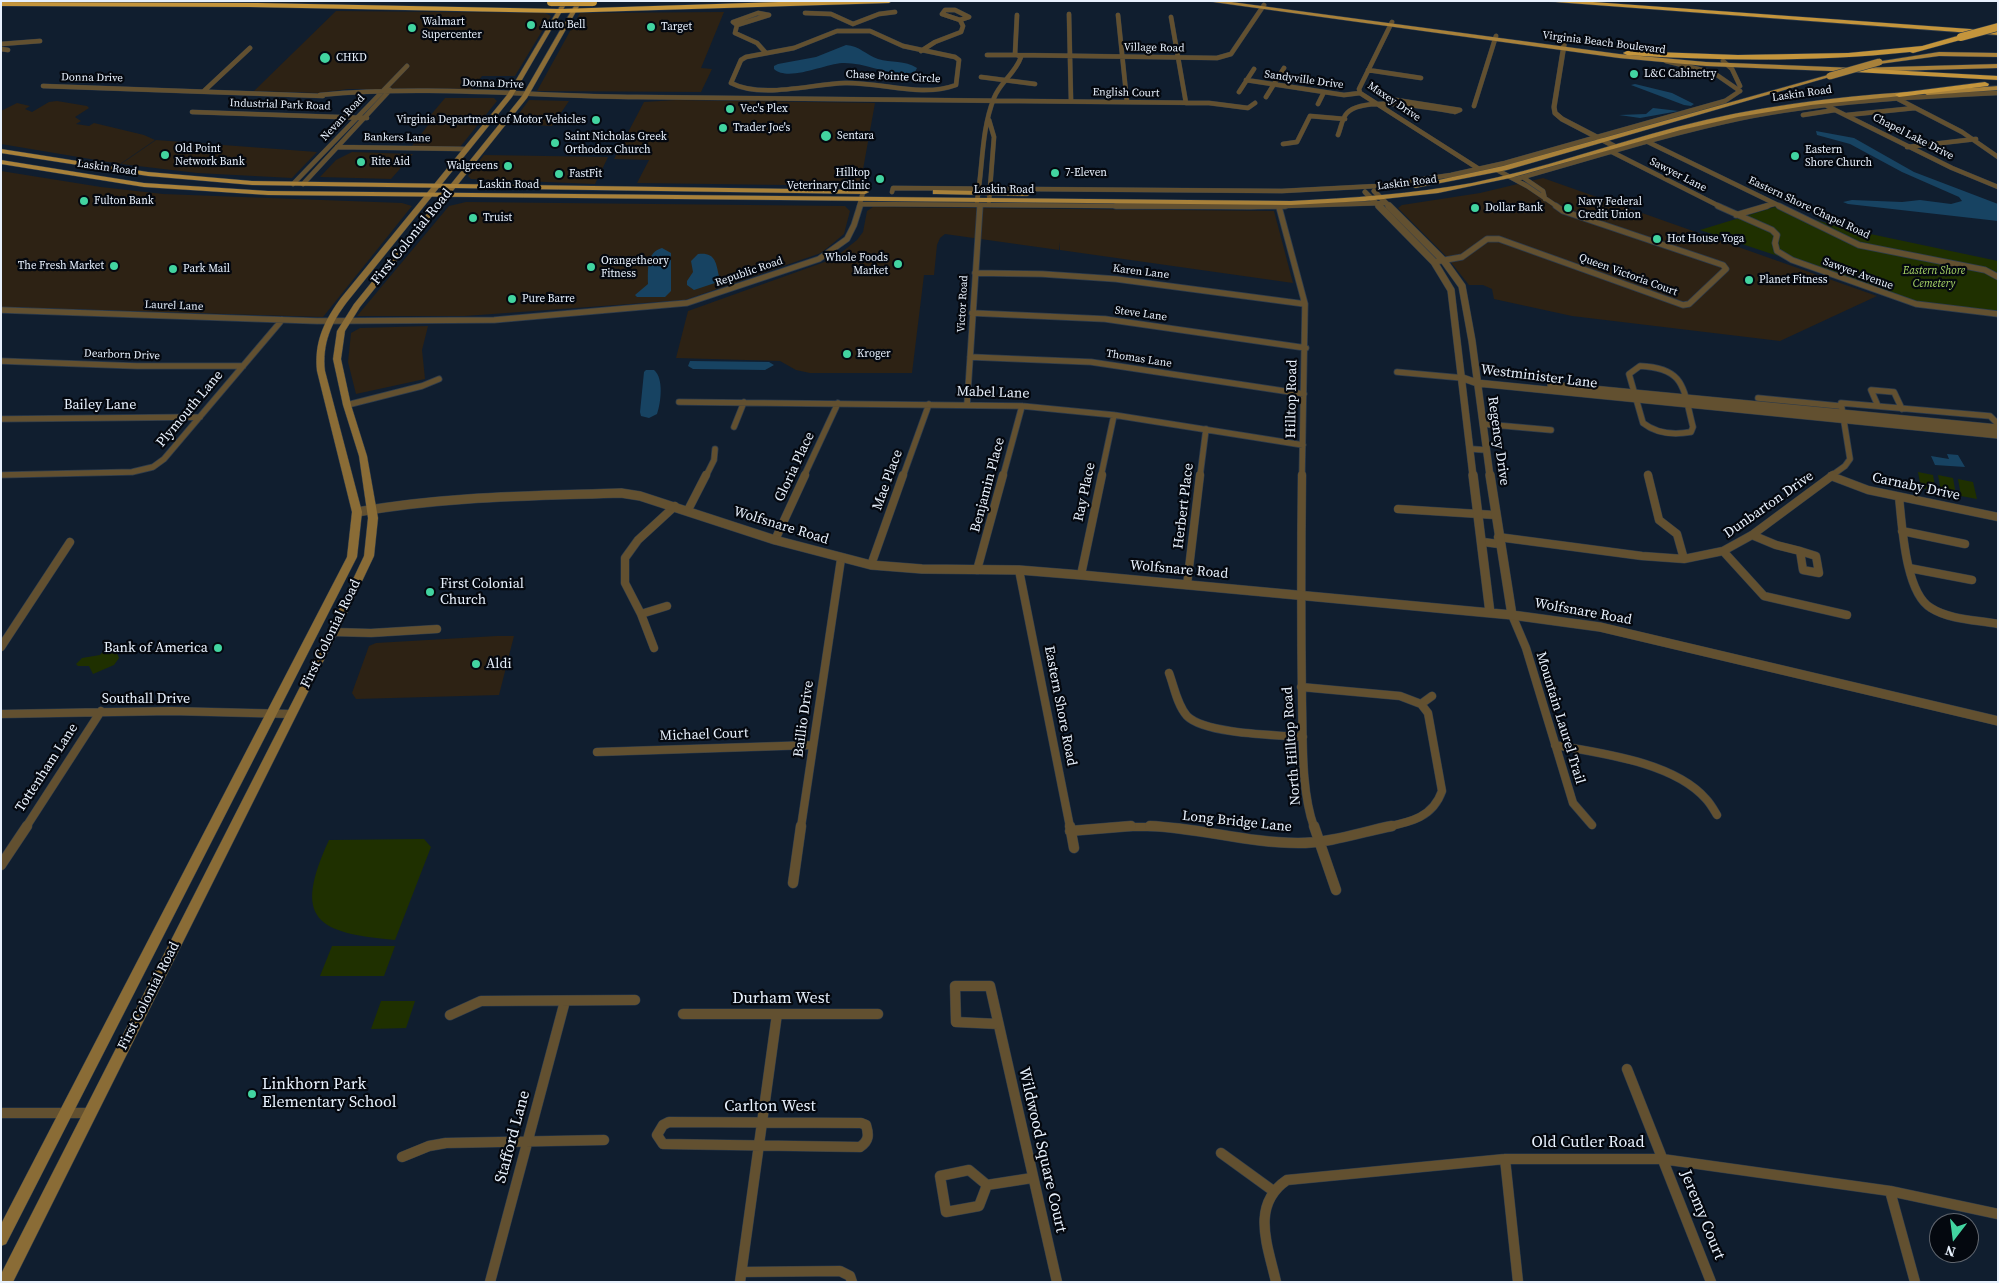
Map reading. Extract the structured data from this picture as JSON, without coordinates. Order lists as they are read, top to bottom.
{
  "streets": {
    "main road": ["Virginia Beach Boulevard", "Laskin Road", "First Colonial Road"],
    "street": [
      "Village Road",
      "Chase Pointe Circle",
      "Donna Drive",
      "Sandyville Drive",
      "English Court",
      "Maxey Drive",
      "Industrial Park Road",
      "Nevan Road",
      "Chapel Lake Drive",
      "Bankers Lane",
      "Sawyer Lane",
      "Eastern Shore Chapel Road",
      "Republic Road",
      "Karen Lane",
      "Sawyer Avenue",
      "Queen Victoria Court",
      "Victor Road",
      "Laurel Lane",
      "Steve Lane",
      "Dearborn Drive",
      "Thomas Lane",
      "Westminister Lane",
      "Mabel Lane",
      "Hilltop Road",
      "Bailey Lane",
      "Plymouth Lane",
      "Regency Drive",
      "Gloria Place",
      "Mae Place",
      "Benjamin Place",
      "Carnaby Drive",
      "Ray Place",
      "Dunbarton Drive",
      "Herbert Place",
      "Wolfsnare Road",
      "Southall Drive",
      "Eastern Shore Road",
      "Mountain Laurel Trail",
      "Baillio Drive",
      "Michael Court",
      "North Hilltop Road",
      "Tottenham Lane",
      "Long Bridge Lane",
      "Durham West",
      "Carlton West",
      "Stafford Lane",
      "Old Cutler Road",
      "Wildwood Square Court",
      "Jeremy Court"
    ]
  },
  "crossings": [
    ["Virginia Beach Boulevard", "Village Road"],
    ["Virginia Beach Boulevard", "Maxey Drive"],
    ["Donna Drive", "English Court"],
    ["Donna Drive", "Nevan Road"],
    ["Donna Drive", "First Colonial Road"],
    ["Donna Drive", "Victor Road"],
    ["Sandyville Drive", "Maxey Drive"],
    ["English Court", "Victor Road"],
    ["Laskin Road", "Maxey Drive"],
    ["Laskin Road", "Nevan Road"],
    ["Laskin Road", "Chapel Lake Drive"],
    ["Laskin Road", "Sawyer Lane"],
    ["Laskin Road", "Eastern Shore Chapel Road"],
    ["Laskin Road", "First Colonial Road"],
    ["Laskin Road", "Republic Road"],
    ["Laskin Road", "Queen Victoria Court"],
    ["Laskin Road", "Victor Road"],
    ["Laskin Road", "Hilltop Road"],
    ["Laskin Road", "Regency Drive"],
    ["Industrial Park Road", "Nevan Road"],
    ["Nevan Road", "Bankers Lane"],
    ["Bankers Lane", "First Colonial Road"],
    ["Sawyer Lane", "Sawyer Avenue"],
    ["First Colonial Road", "Laurel Lane"],
    ["First Colonial Road", "Wolfsnare Road"],
    ["First Colonial Road", "Southall Drive"],
    ["Republic Road", "Laurel Lane"],
    ["Karen Lane", "Victor Road"],
    ["Karen Lane", "Hilltop Road"],
    ["Queen Victoria Court", "Regency Drive"],
    ["Victor Road", "Steve Lane"],
    ["Victor Road", "Thomas Lane"],
    ["Victor Road", "Mabel Lane"],
    ["Laurel Lane", "Plymouth Lane"],
    ["Steve Lane", "Hilltop Road"],
    ["Dearborn Drive", "Plymouth Lane"],
    ["Thomas Lane", "Hilltop Road"],
    ["Westminister Lane", "Regency Drive"],
    ["Westminister Lane", "Dunbarton Drive"],
    ["Mabel Lane", "Hilltop Road"],
    ["Mabel Lane", "Gloria Place"],
    ["Mabel Lane", "Mae Place"],
    ["Mabel Lane", "Benjamin Place"],
    ["Mabel Lane", "Ray Place"],
    ["Mabel Lane", "Herbert Place"],
    ["Hilltop Road", "Wolfsnare Road"],
    ["Hilltop Road", "North Hilltop Road"],
    ["Bailey Lane", "Plymouth Lane"],
    ["Regency Drive", "Dunbarton Drive"],
    ["Regency Drive", "Wolfsnare Road"],
    ["Regency Drive", "Mountain Laurel Trail"],
    ["Gloria Place", "Wolfsnare Road"],
    ["Mae Place", "Wolfsnare Road"],
    ["Benjamin Place", "Wolfsnare Road"],
    ["Carnaby Drive", "Dunbarton Drive"],
    ["Ray Place", "Wolfsnare Road"],
    ["Herbert Place", "Wolfsnare Road"],
    ["Wolfsnare Road", "Eastern Shore Road"],
    ["Wolfsnare Road", "Mountain Laurel Trail"],
    ["Wolfsnare Road", "Baillio Drive"],
    ["Wolfsnare Road", "North Hilltop Road"],
    ["Southall Drive", "Tottenham Lane"],
    ["Eastern Shore Road", "Long Bridge Lane"],
    ["Baillio Drive", "Michael Court"],
    ["North Hilltop Road", "Long Bridge Lane"],
    ["Old Cutler Road", "Jeremy Court"]
  ],
  "parks": ["Eastern Shore Cemetery"],
  "places": [
    "Auto Bell",
    "Target",
    "Walmart Supercenter",
    "CHKD",
    "L&C Cabinetry",
    "Vec's Plex",
    "Virginia Department of Motor Vehicles",
    "Trader Joe's",
    "Sentara",
    "Saint Nicholas Greek Orthodox Church",
    "Old Point Network Bank",
    "Eastern Shore Church",
    "Rite Aid",
    "Walgreens",
    "7-Eleven",
    "FastFit",
    "Hilltop Veterinary Clinic",
    "Fulton Bank",
    "Dollar Bank",
    "Navy Federal Credit Union",
    "Truist",
    "Hot House Yoga",
    "Whole Foods Market",
    "The Fresh Market",
    "Orangetheory Fitness",
    "Park Mail",
    "Planet Fitness",
    "Pure Barre",
    "Kroger",
    "First Colonial Church",
    "Bank of America",
    "Aldi",
    "Linkhorn Park Elementary School"
  ],
  "north": "bottom"
}
